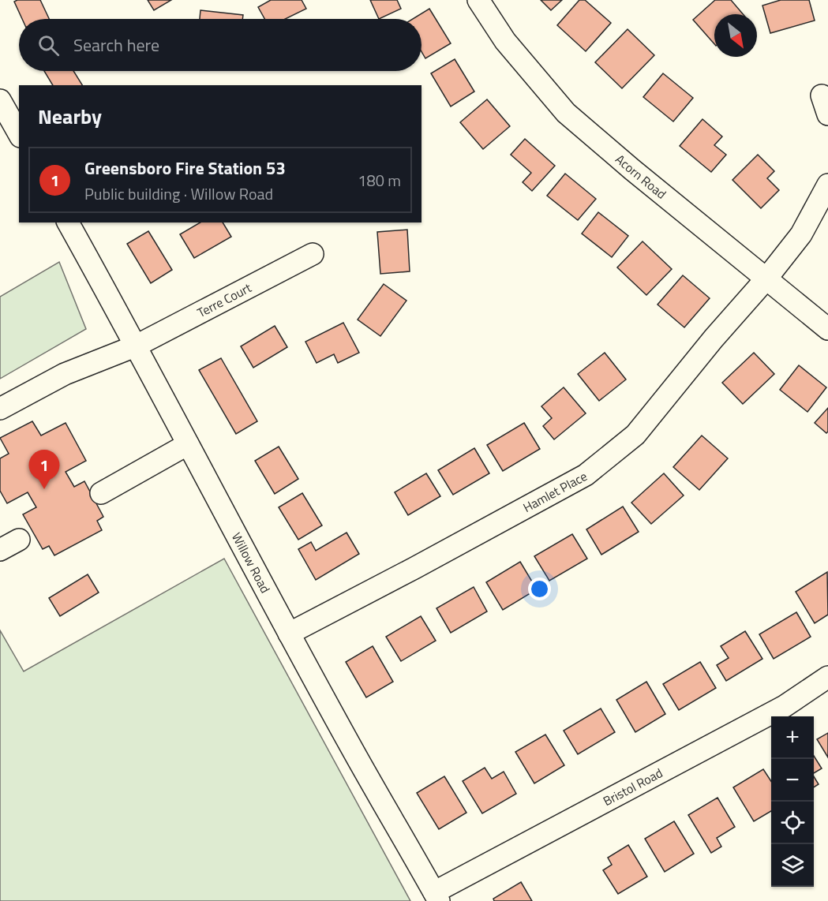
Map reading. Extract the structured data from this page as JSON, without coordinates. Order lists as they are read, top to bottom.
{
  "streets": {
    "street": [
      "Acorn Road",
      "Terre Court",
      "Hamlet Place",
      "Willow Road",
      "Bristol Road"
    ]
  },
  "crossings": [
    ["Acorn Road", "Hamlet Place"],
    ["Terre Court", "Willow Road"],
    ["Hamlet Place", "Willow Road"],
    ["Willow Road", "Bristol Road"]
  ],
  "north": "bottom right",
  "page": {
    "search": "Search here",
    "heading": "Nearby",
    "list": [
      {
        "mark": "1",
        "name": "Greensboro Fire Station 53",
        "note": "Public building · Willow Road",
        "value": "180 m"
      }
    ],
    "pins": "1",
    "map_buttons": ["+", "−"]
  }
}
